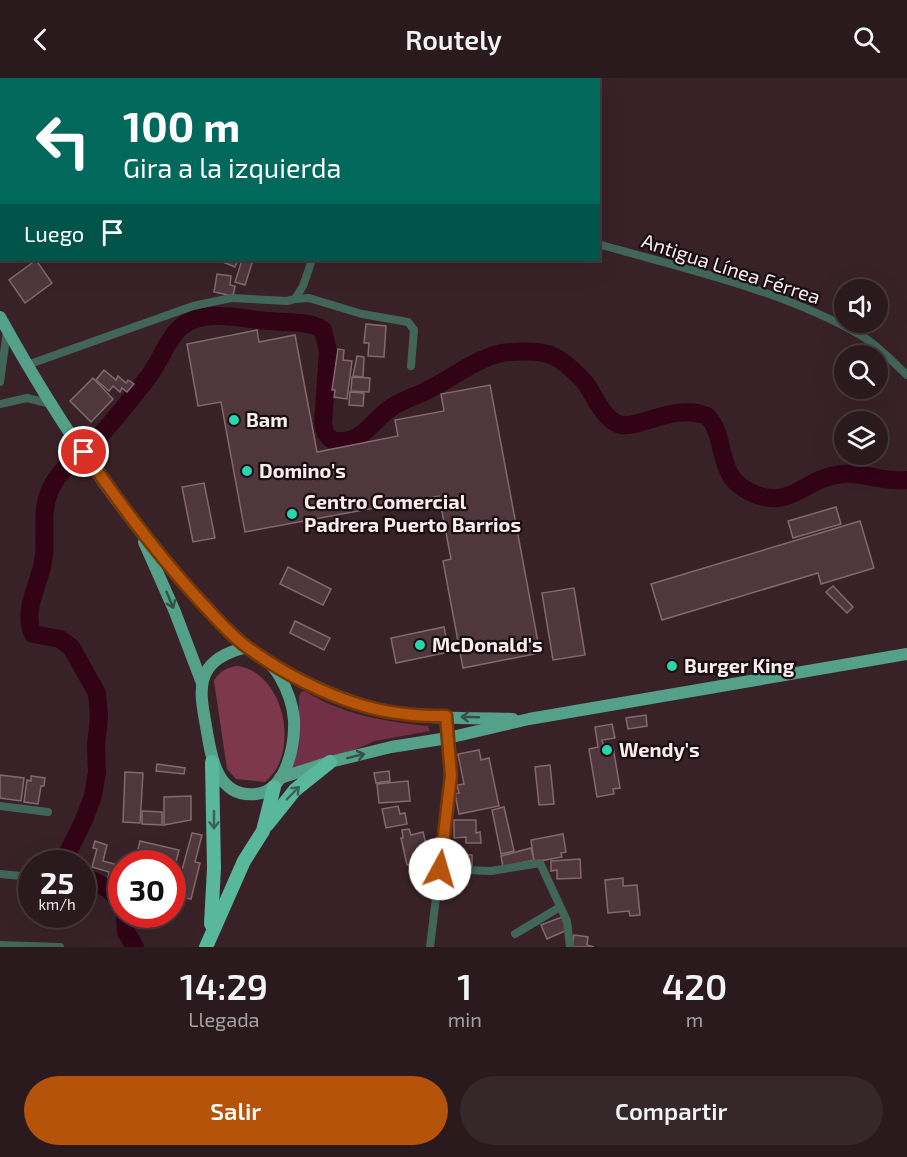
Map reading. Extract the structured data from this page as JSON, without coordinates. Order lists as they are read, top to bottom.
{
  "streets": {
    "street": ["Antigua Línea Férrea"]
  },
  "places": [
    "Bam",
    "Domino's",
    "Centro Comercial Padrera Puerto Barrios",
    "McDonald's",
    "Burger King",
    "Wendy's"
  ],
  "page": {
    "header": "Routely",
    "turn": ["100 m", "Gira a la izquierda"],
    "then": "Luego",
    "speed": "25 km/h",
    "limit": "30",
    "eta": [
      "14:29",
      "Llegada",
      "1",
      "min",
      "420",
      "m"
    ],
    "buttons": ["Salir", "Compartir"]
  }
}
